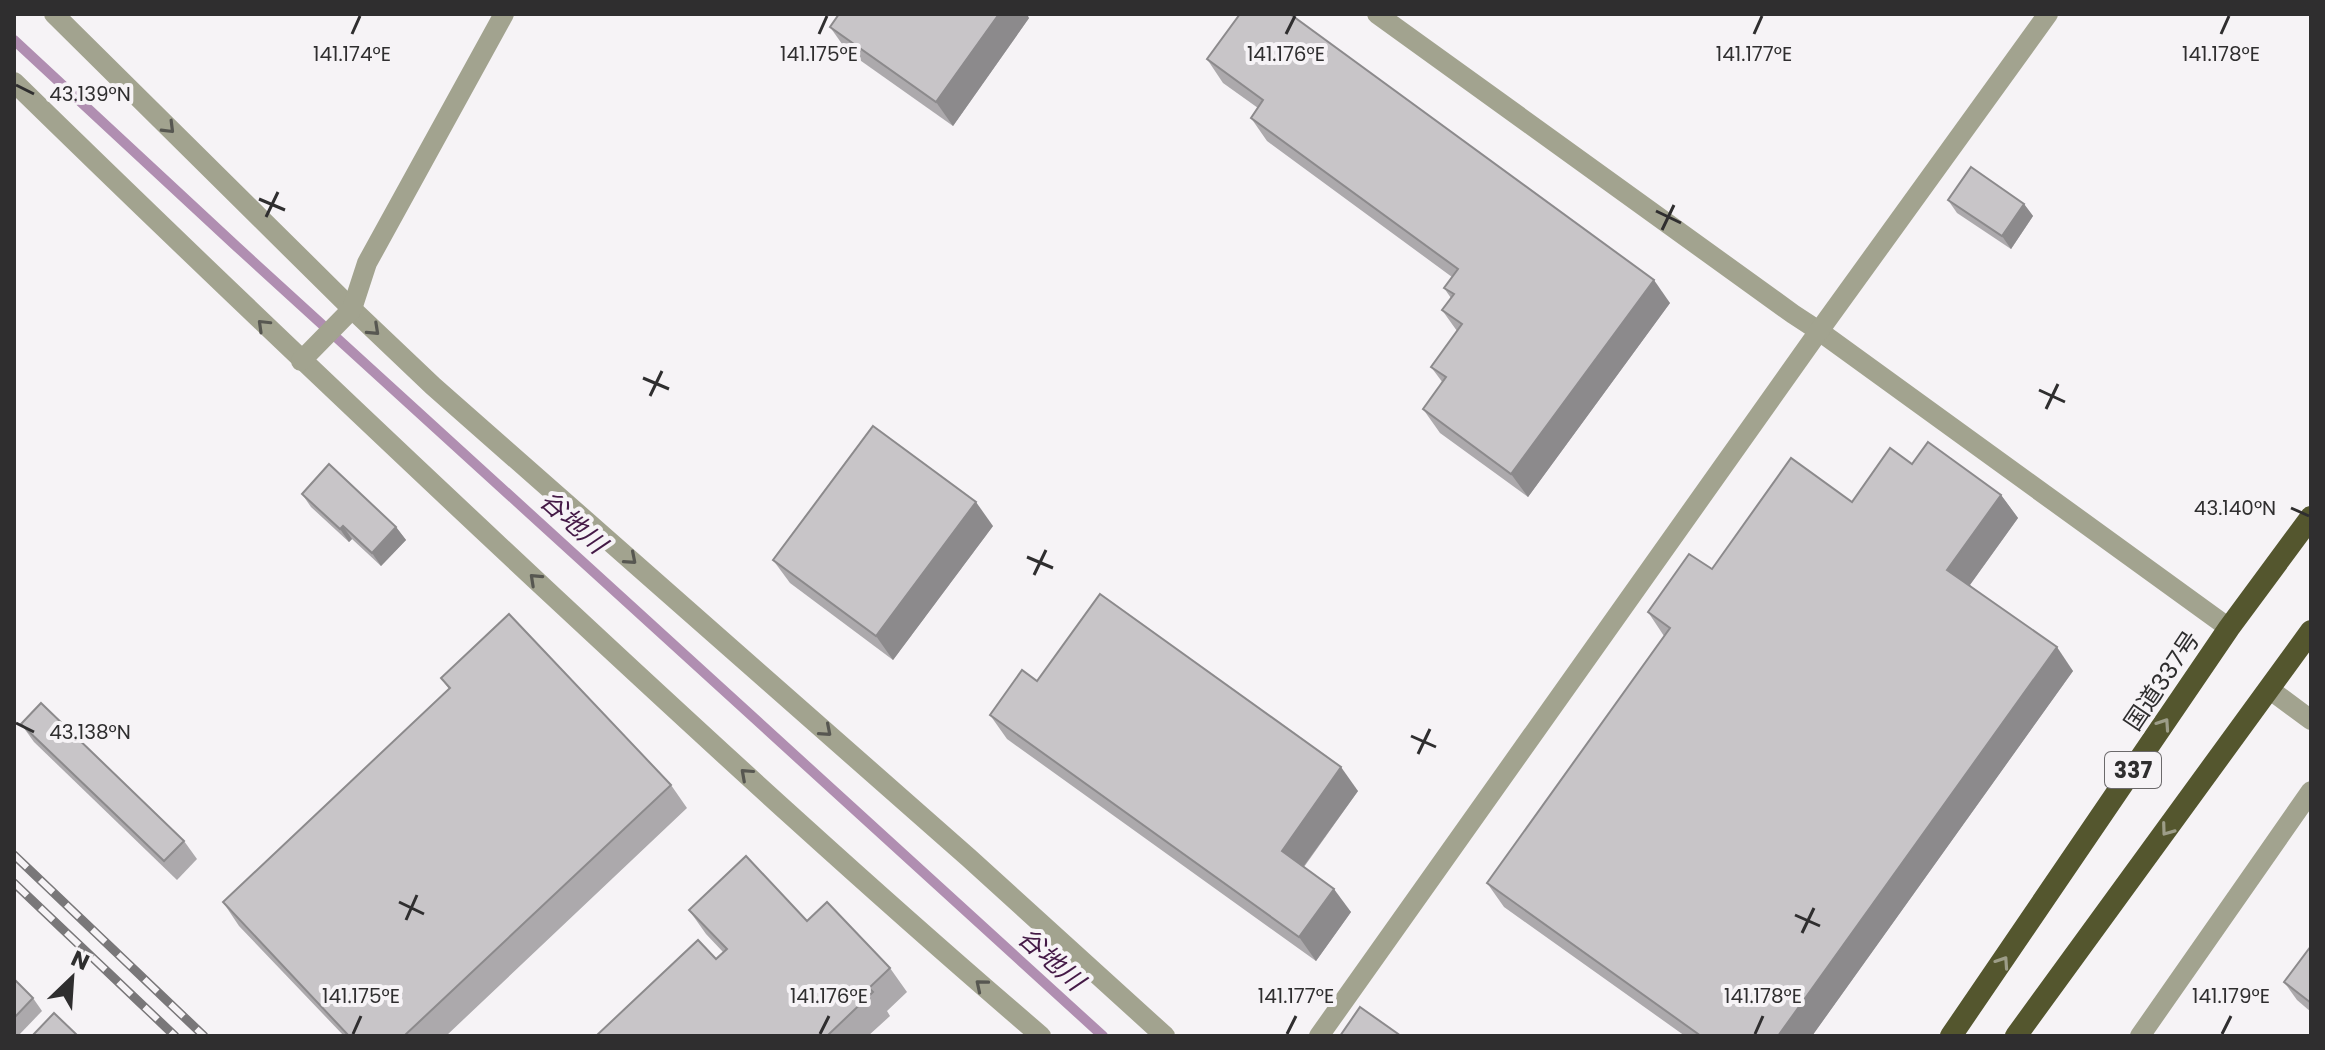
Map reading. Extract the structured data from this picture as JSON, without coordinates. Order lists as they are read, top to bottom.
{
  "streets": {
    "highway": ["国道337号", "337"]
  },
  "water": ["谷地川"],
  "north": "top right",
  "coordinates": [
    "141.174°E",
    "141.175°E",
    "141.176°E",
    "141.177°E",
    "141.178°E",
    "43.139°N",
    "43.140°N",
    "43.138°N",
    "141.179°E"
  ]
}
